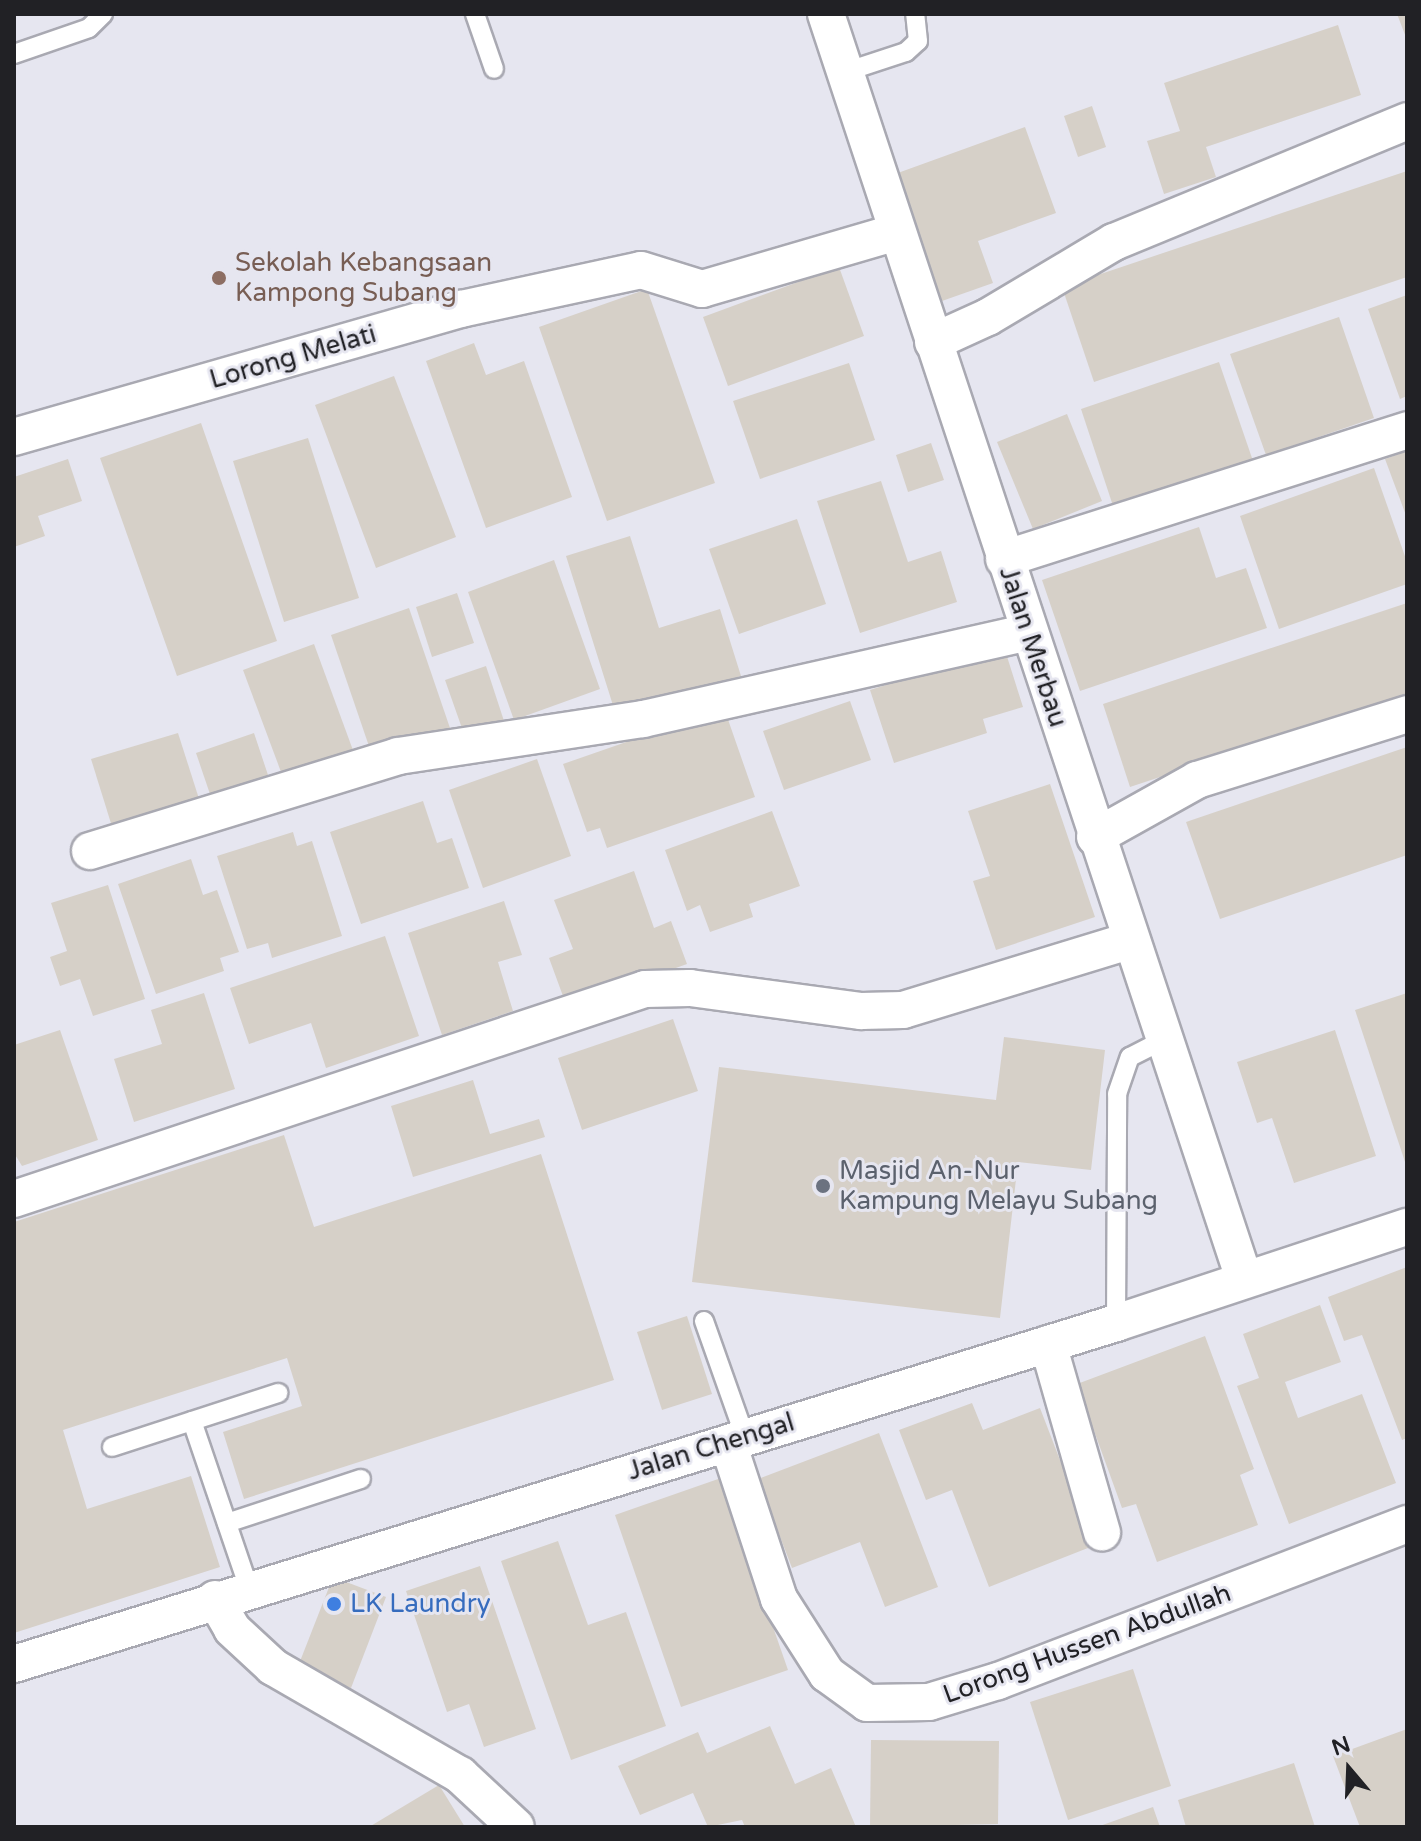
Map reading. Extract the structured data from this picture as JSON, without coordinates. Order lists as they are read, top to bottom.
{
  "streets": {
    "street": [
      "Lorong Melati",
      "Jalan Merbau",
      "Jalan Chengal",
      "Lorong Hussen Abdullah"
    ]
  },
  "crossings": [
    ["Lorong Melati", "Jalan Merbau"],
    ["Jalan Merbau", "Jalan Chengal"],
    ["Jalan Chengal", "Lorong Hussen Abdullah"]
  ],
  "places": ["Sekolah Kebangsaan Kampong Subang", "Masjid An-Nur Kampung Melayu Subang", "LK Laundry"],
  "north": "top"
}
